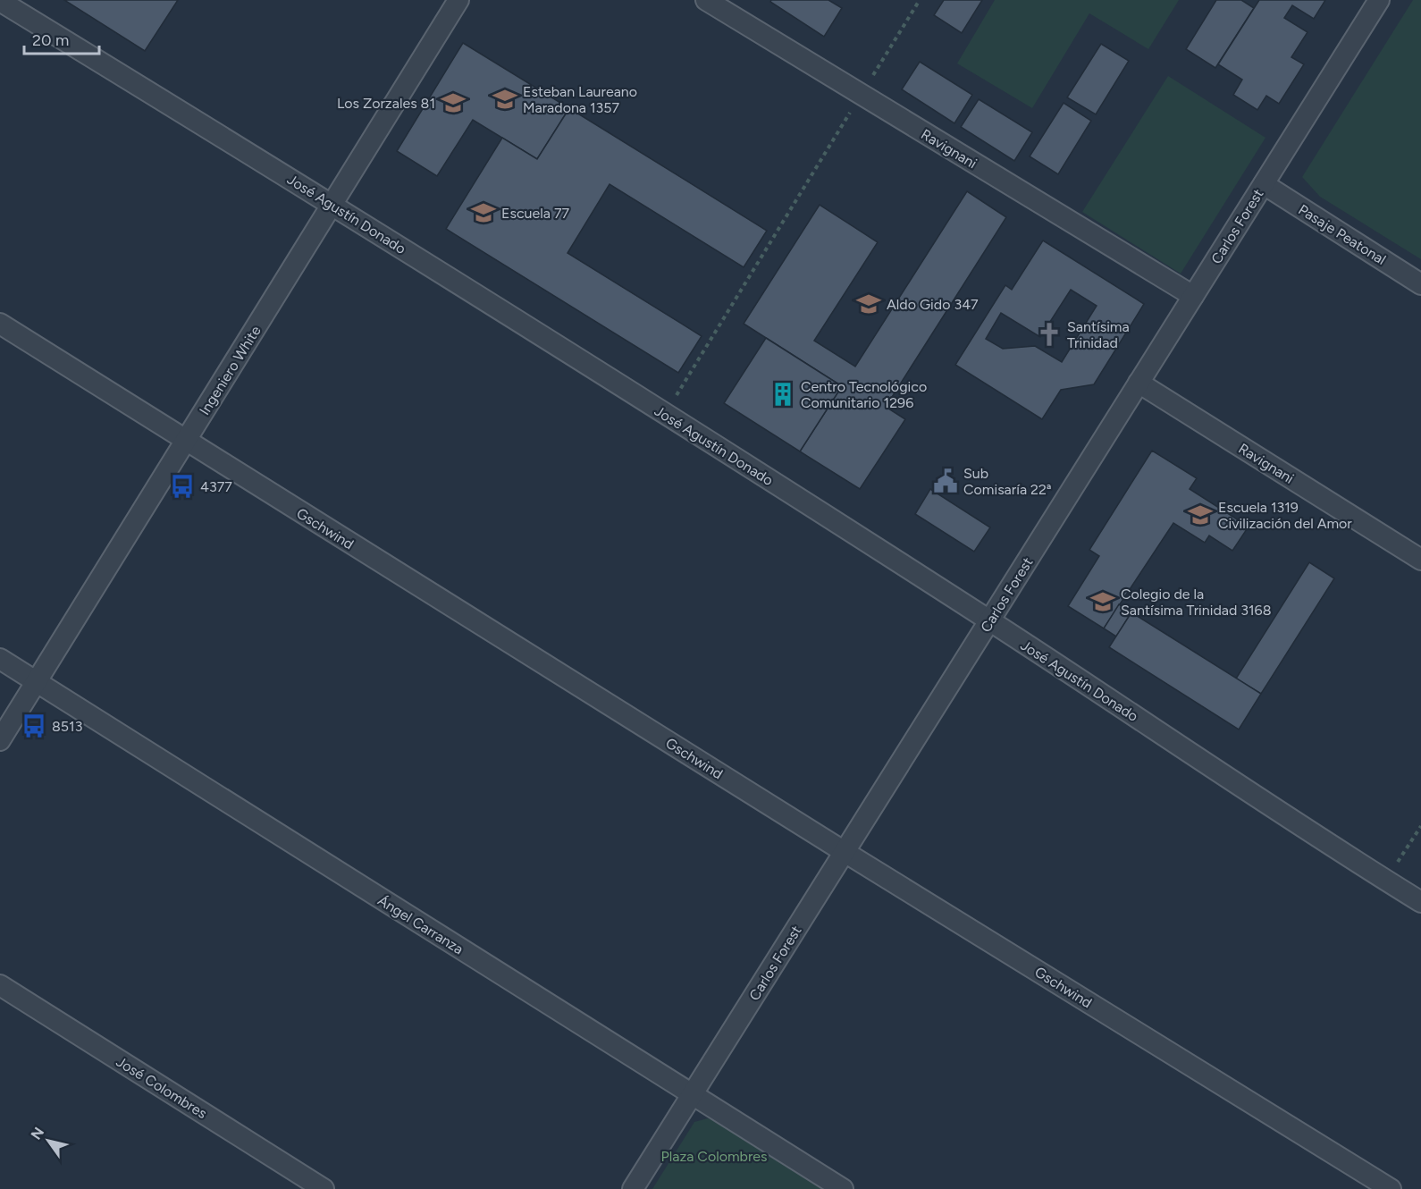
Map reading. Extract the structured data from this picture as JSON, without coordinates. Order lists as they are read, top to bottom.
{
  "streets": {
    "street": [
      "Ravignani",
      "José Agustín Donado",
      "Carlos Forest",
      "Pasaje Peatonal",
      "Ingeniero White",
      "Gschwind",
      "Ángel Carranza",
      "José Colombres"
    ]
  },
  "crossings": [
    ["Ravignani", "Carlos Forest"],
    ["José Agustín Donado", "Carlos Forest"],
    ["José Agustín Donado", "Ingeniero White"],
    ["Carlos Forest", "Pasaje Peatonal"],
    ["Carlos Forest", "Gschwind"],
    ["Carlos Forest", "Ángel Carranza"],
    ["Ingeniero White", "Gschwind"],
    ["Ingeniero White", "Ángel Carranza"]
  ],
  "parks": ["Plaza Colombres"],
  "places": {
    "school or university": [
      "Esteban Laureano Maradona 1357",
      "Los Zorzales 81",
      "Escuela 77",
      "Aldo Gido 347",
      "Escuela 1319 Civilización del Amor",
      "Colegio de la Santísima Trinidad 3168"
    ],
    "church": ["Santísima Trinidad"],
    "building": ["Centro Tecnológico Comunitario 1296"],
    "public building": ["Sub Comisaría 22ª"],
    "bus stop": ["4377", "8513"]
  },
  "scale_bar": "20 m",
  "north": "top left"
}
